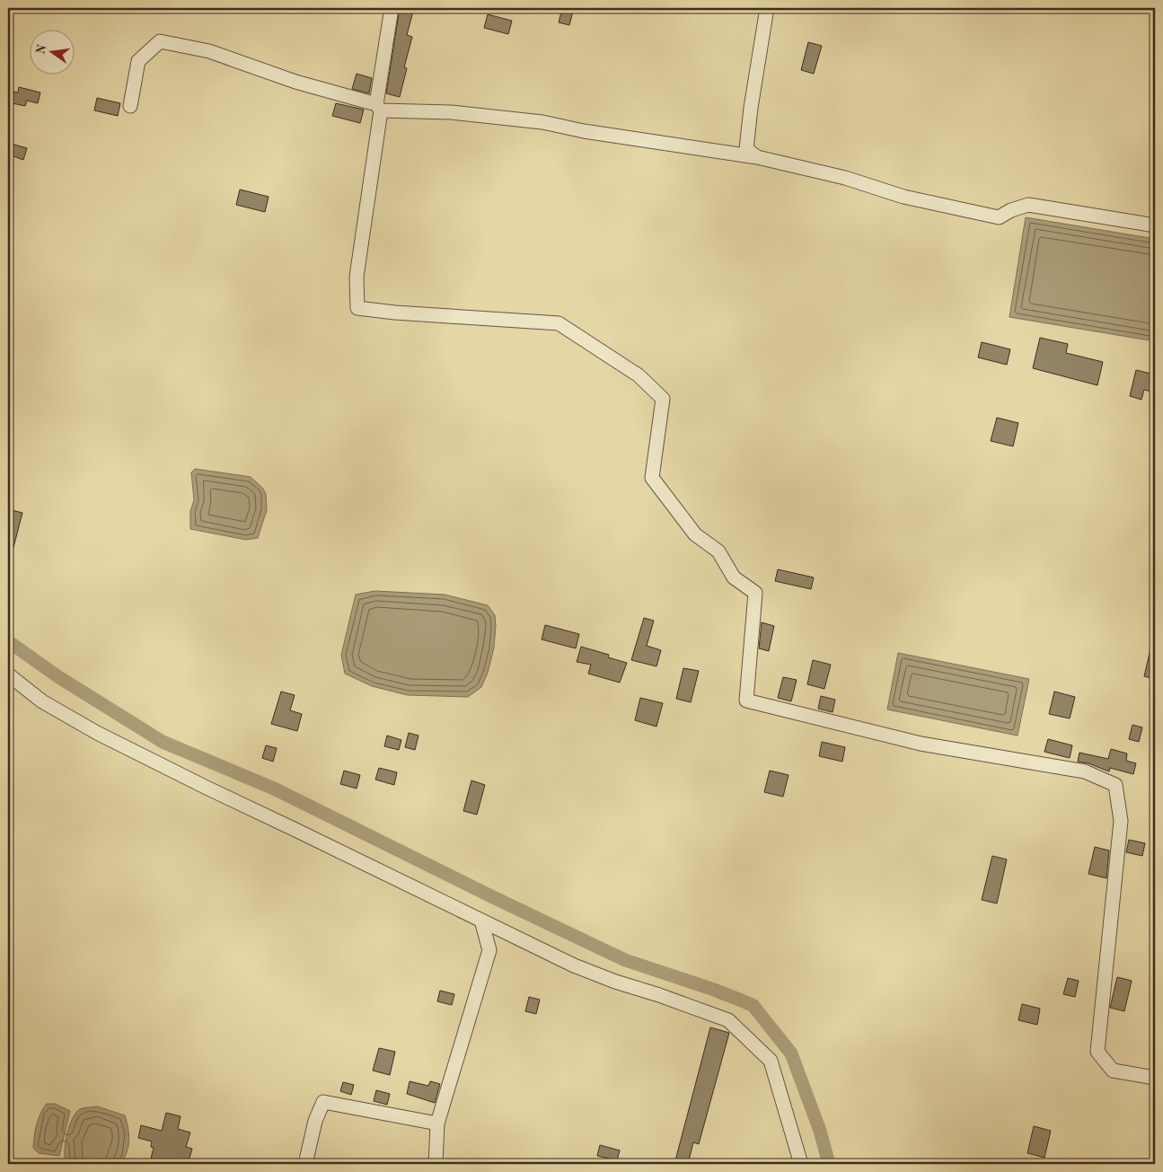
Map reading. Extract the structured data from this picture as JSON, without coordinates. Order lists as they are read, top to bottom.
{
  "north": "left"
}
